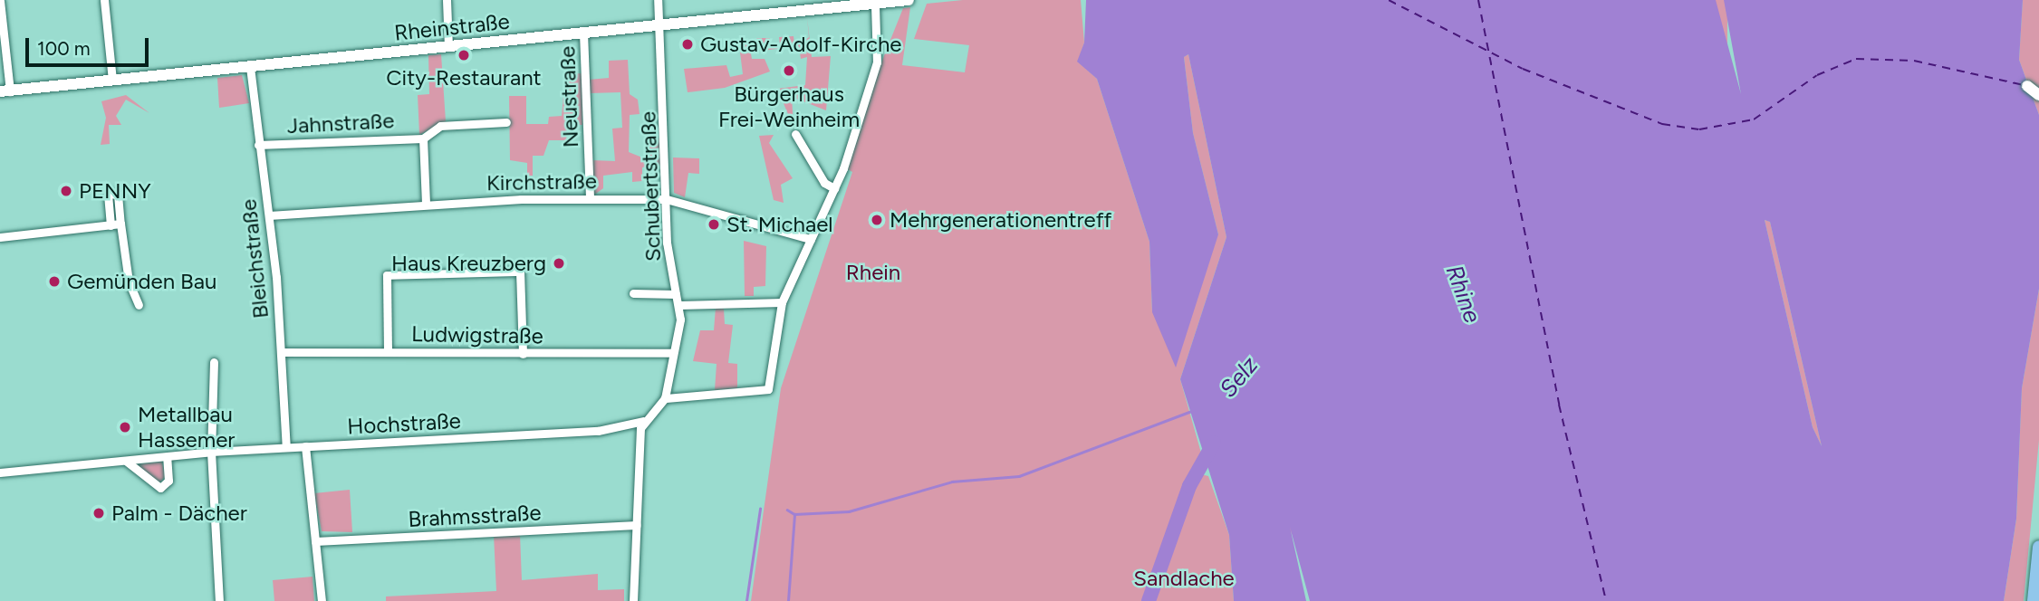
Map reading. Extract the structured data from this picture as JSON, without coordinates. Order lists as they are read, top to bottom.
{
  "streets": {
    "street": [
      "Rheinstraße",
      "Neustraße",
      "Jahnstraße",
      "Kirchstraße",
      "Schubertstraße",
      "Bleichstraße",
      "Ludwigstraße",
      "Hochstraße",
      "Brahmsstraße"
    ]
  },
  "crossings": [
    ["Rheinstraße", "Neustraße"],
    ["Rheinstraße", "Schubertstraße"],
    ["Rheinstraße", "Bleichstraße"],
    ["Neustraße", "Kirchstraße"],
    ["Jahnstraße", "Kirchstraße"],
    ["Jahnstraße", "Bleichstraße"],
    ["Kirchstraße", "Schubertstraße"],
    ["Kirchstraße", "Bleichstraße"],
    ["Bleichstraße", "Ludwigstraße"],
    ["Bleichstraße", "Hochstraße"]
  ],
  "water": ["Rhine", "Selz"],
  "parks": ["Rhein", "Sandlache"],
  "places": [
    "Gustav-Adolf-Kirche",
    "City-Restaurant",
    "Bürgerhaus Frei-Weinheim",
    "PENNY",
    "Mehrgenerationentreff",
    "St. Michael",
    "Haus Kreuzberg",
    "Gemünden Bau",
    "Metallbau Hassemer",
    "Palm - Dächer"
  ],
  "scale_bar": "100 m"
}
